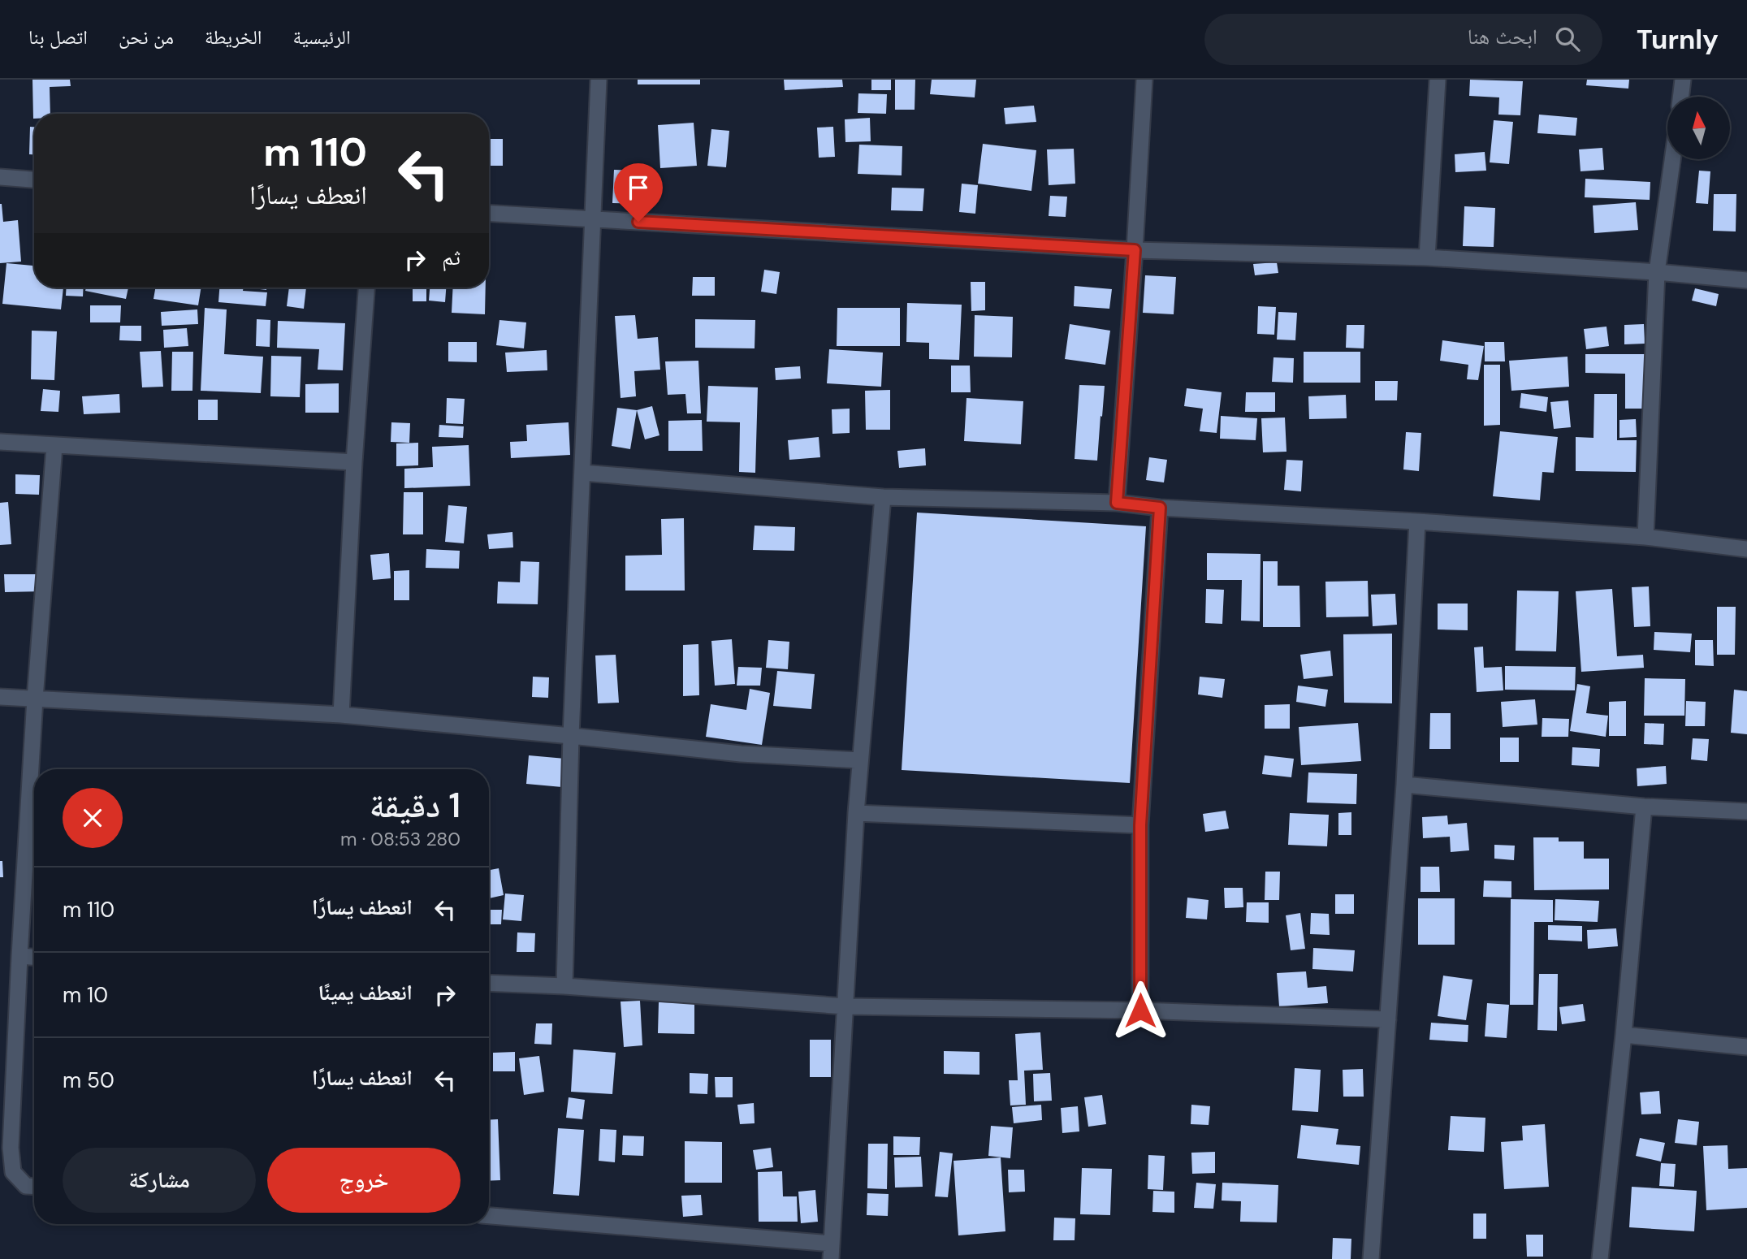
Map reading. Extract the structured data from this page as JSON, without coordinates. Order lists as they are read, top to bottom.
{
  "north": "top",
  "page": {
    "header": "Turnly",
    "search": "ابحث هنا",
    "nav": [
      "الرئيسية",
      "الخريطة",
      "من نحن",
      "اتصل بنا"
    ],
    "turn": ["110 m", "انعطف يسارًا"],
    "then": "ثم",
    "heading": ["1 دقيقة", "280 m · 08:53"],
    "list": [
      {
        "name": "انعطف يسارًا",
        "value": "110 m"
      },
      {
        "name": "انعطف يمينًا",
        "value": "10 m"
      },
      {
        "name": "انعطف يسارًا",
        "value": "50 m"
      }
    ],
    "buttons": ["خروج", "مشاركة"]
  }
}
